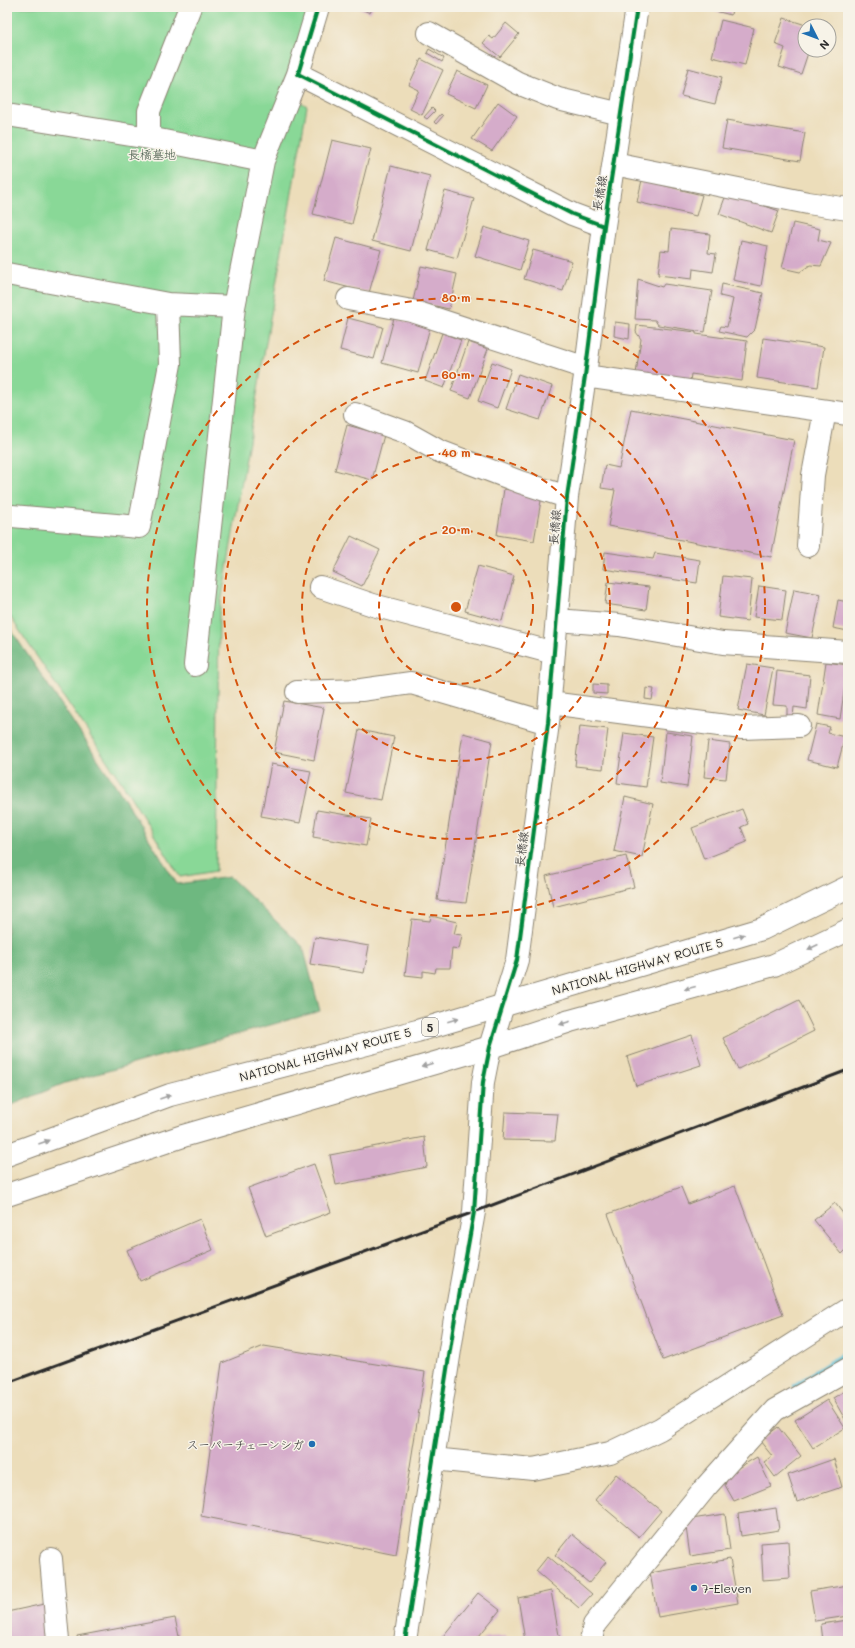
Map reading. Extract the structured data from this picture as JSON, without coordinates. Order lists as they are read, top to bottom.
{
  "streets": {
    "main road": ["長橋線", "NATIONAL HIGHWAY ROUTE 5", "5"]
  },
  "crossings": [
    ["長橋線", "NATIONAL HIGHWAY ROUTE 5"]
  ],
  "parks": ["長橋墓地"],
  "places": ["スーパーチェーンシガ", "7-Eleven"],
  "north": "bottom right",
  "rings": [
    "80 m",
    "60 m",
    "40 m",
    "20 m"
  ]
}
